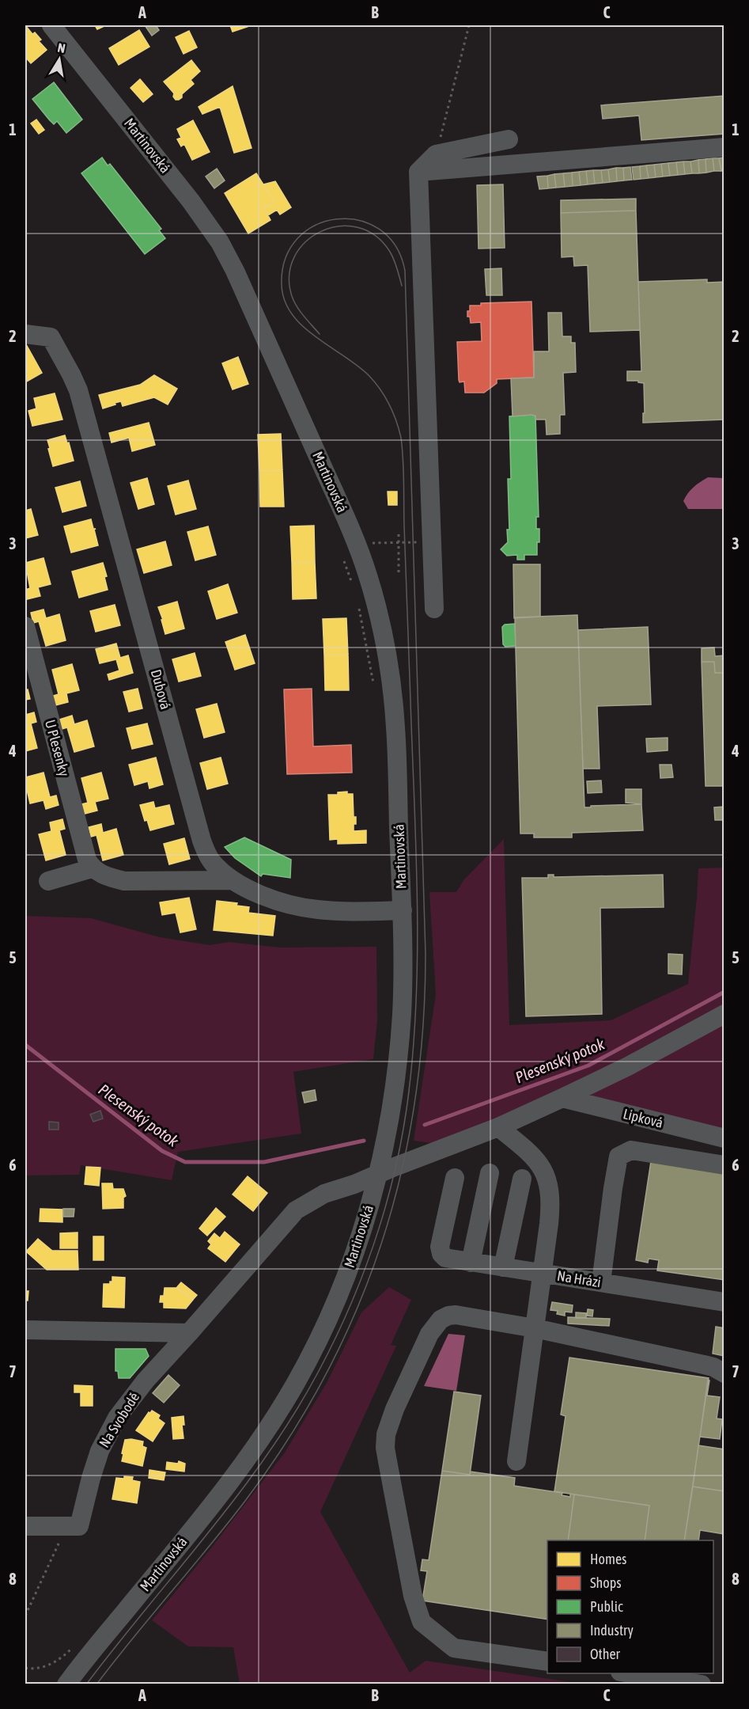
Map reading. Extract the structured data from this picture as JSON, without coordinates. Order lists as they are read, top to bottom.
{
  "streets": {
    "street": [
      "Martinovská",
      "Dubová",
      "U Plesenky",
      "Lipková",
      "Na Hrázi",
      "Na Svobodě"
    ]
  },
  "crossings": [
    ["Martinovská", "Dubová"],
    ["Martinovská", "Na Svobodě"]
  ],
  "water": ["Plesenský potok"],
  "legend": [
    "Homes",
    "Shops",
    "Public",
    "Industry",
    "Other"
  ],
  "north": "top",
  "grid": {
    "columns": ["A", "B", "C"],
    "rows": [
      "1",
      "2",
      "3",
      "4",
      "5",
      "6",
      "7",
      "8"
    ]
  }
}
